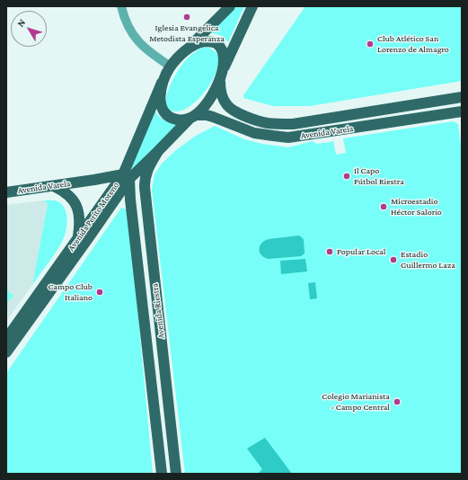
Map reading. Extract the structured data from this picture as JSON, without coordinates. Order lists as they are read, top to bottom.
{
  "streets": {
    "main road": ["Avenida Varela", "Avenida Perito Moreno", "Avenida Riestra"]
  },
  "crossings": [
    ["Avenida Varela", "Avenida Perito Moreno"],
    ["Avenida Varela", "Avenida Riestra"],
    ["Avenida Perito Moreno", "Avenida Riestra"]
  ],
  "places": [
    "Iglesia Evangelica Metodista Esperanza",
    "Club Atlético San Lorenzo de Almagro",
    "Il Capo Fútbol Riestra",
    "Microestadio Héctor Salorio",
    "Popular Local",
    "Estadio Guillermo Laza",
    "Campo Club Italiano",
    "Colegio Marianista - Campo Central"
  ],
  "north": "top left"
}
